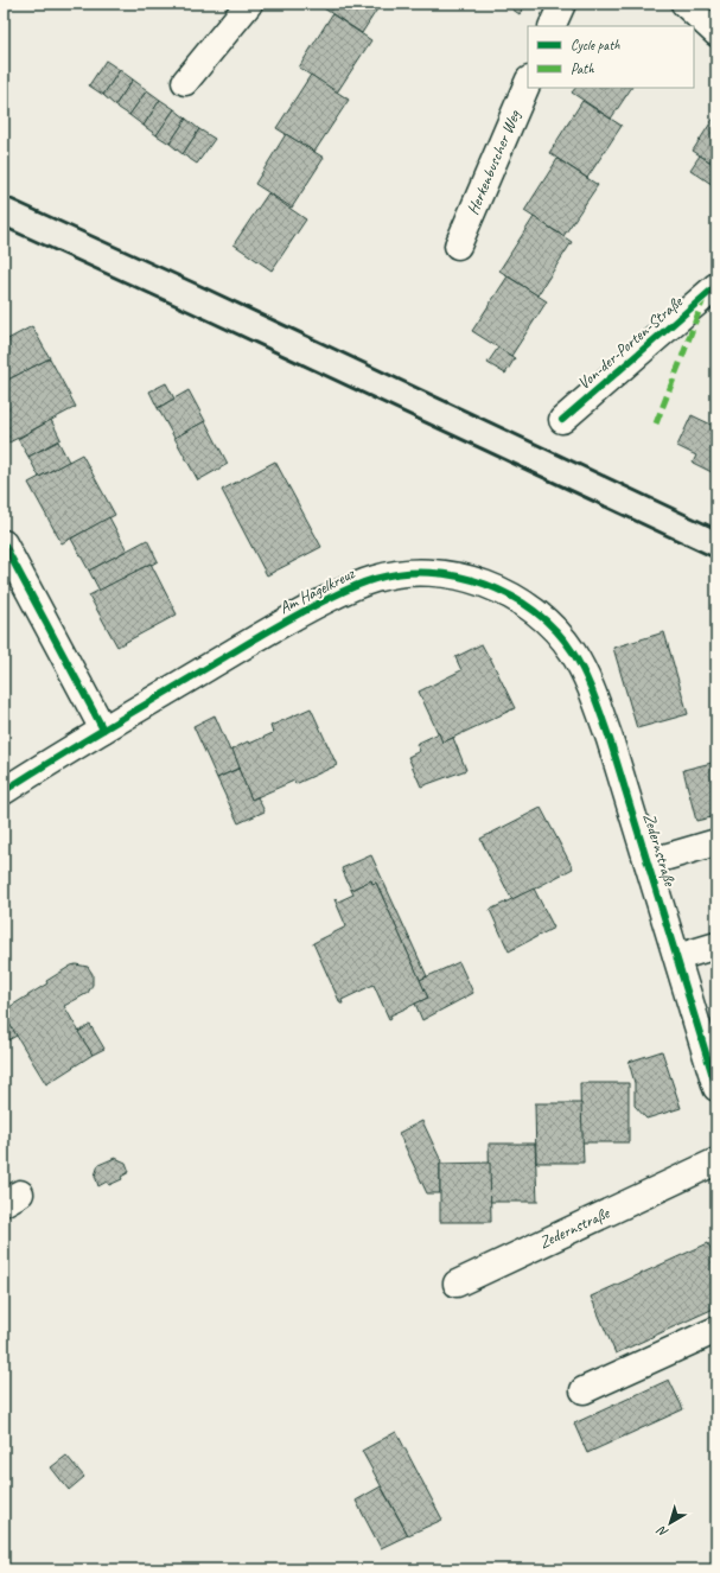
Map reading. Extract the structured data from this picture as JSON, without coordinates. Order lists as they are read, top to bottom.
{
  "streets": {
    "street": [
      "Herkenbuscher Weg",
      "Von-der-Porten-Straße",
      "Am Hagelkreuz",
      "Zedernstraße"
    ]
  },
  "crossings": [
    ["Am Hagelkreuz", "Zedernstraße"]
  ],
  "legend": ["Cycle path", "Path"],
  "north": "bottom left"
}
